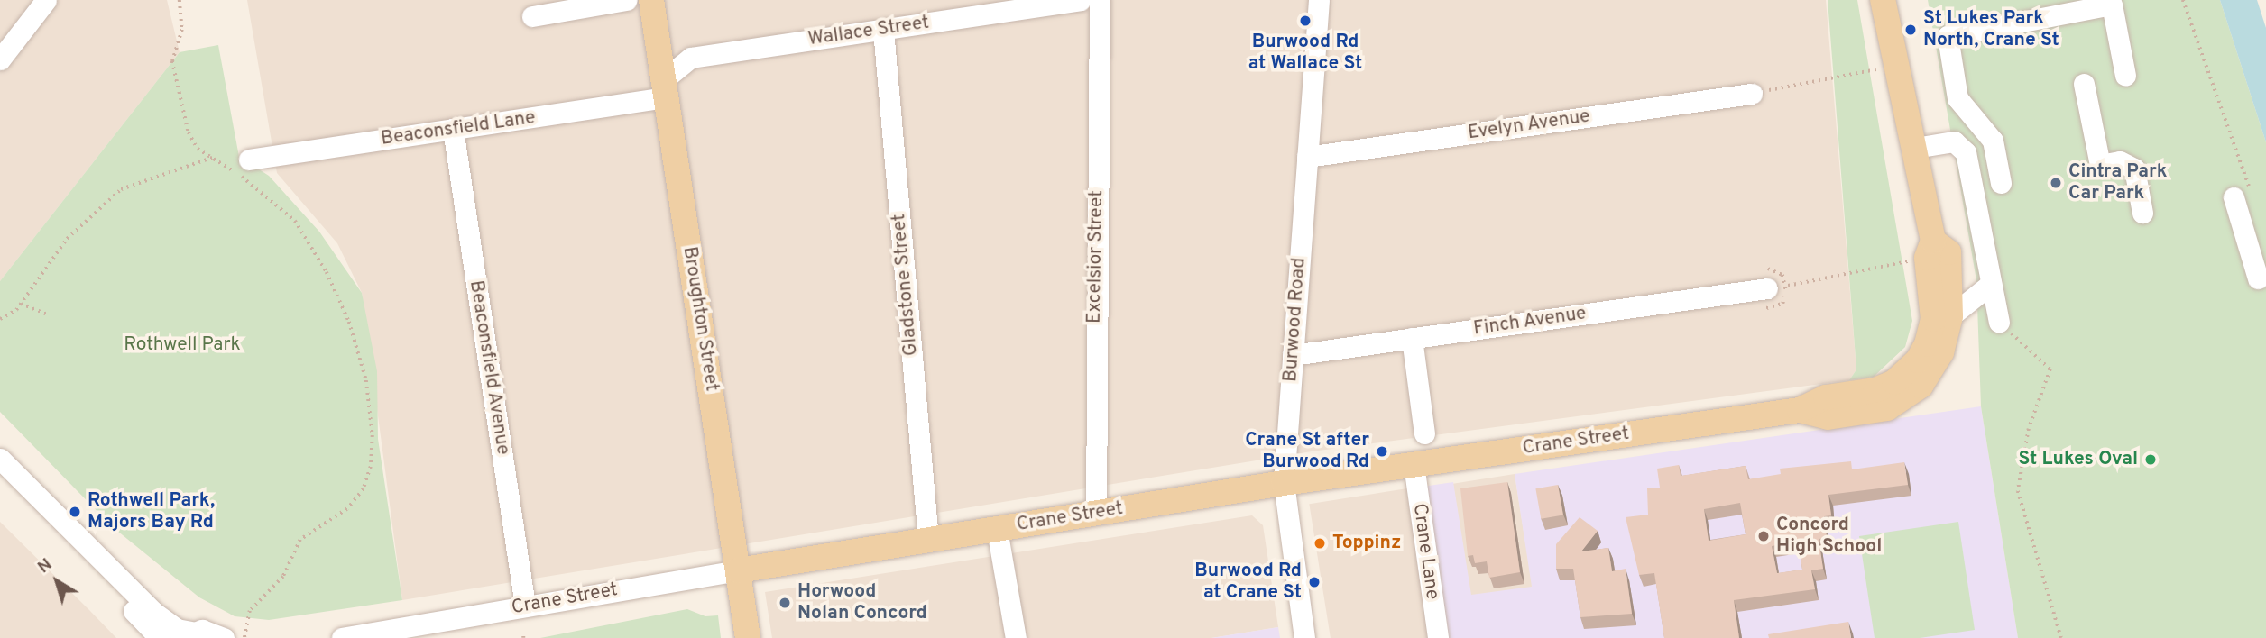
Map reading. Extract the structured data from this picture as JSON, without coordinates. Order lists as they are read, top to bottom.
{
  "streets": {
    "main road": ["Broughton Street", "Crane Street"],
    "street": [
      "Wallace Street",
      "Evelyn Avenue",
      "Beaconsfield Lane",
      "Excelsior Street",
      "Gladstone Street",
      "Burwood Road",
      "Finch Avenue",
      "Beaconsfield Avenue",
      "Crane Lane"
    ]
  },
  "crossings": [
    ["Wallace Street", "Beaconsfield Lane"],
    ["Wallace Street", "Gladstone Street"],
    ["Wallace Street", "Broughton Street"],
    ["Evelyn Avenue", "Burwood Road"],
    ["Beaconsfield Lane", "Broughton Street"],
    ["Beaconsfield Lane", "Beaconsfield Avenue"],
    ["Excelsior Street", "Crane Street"],
    ["Gladstone Street", "Crane Street"],
    ["Broughton Street", "Crane Street"],
    ["Burwood Road", "Finch Avenue"],
    ["Burwood Road", "Crane Street"],
    ["Beaconsfield Avenue", "Crane Street"],
    ["Crane Street", "Crane Lane"]
  ],
  "parks": ["Rothwell Park"],
  "places": [
    "Burwood Rd at Wallace St",
    "St Lukes Park North, Crane St",
    "Cintra Park Car Park",
    "Crane St after Burwood Rd",
    "St Lukes Oval",
    "Rothwell Park, Majors Bay Rd",
    "Concord High School",
    "Toppinz",
    "Burwood Rd at Crane St",
    "Horwood Nolan Concord"
  ],
  "north": "top left"
}
